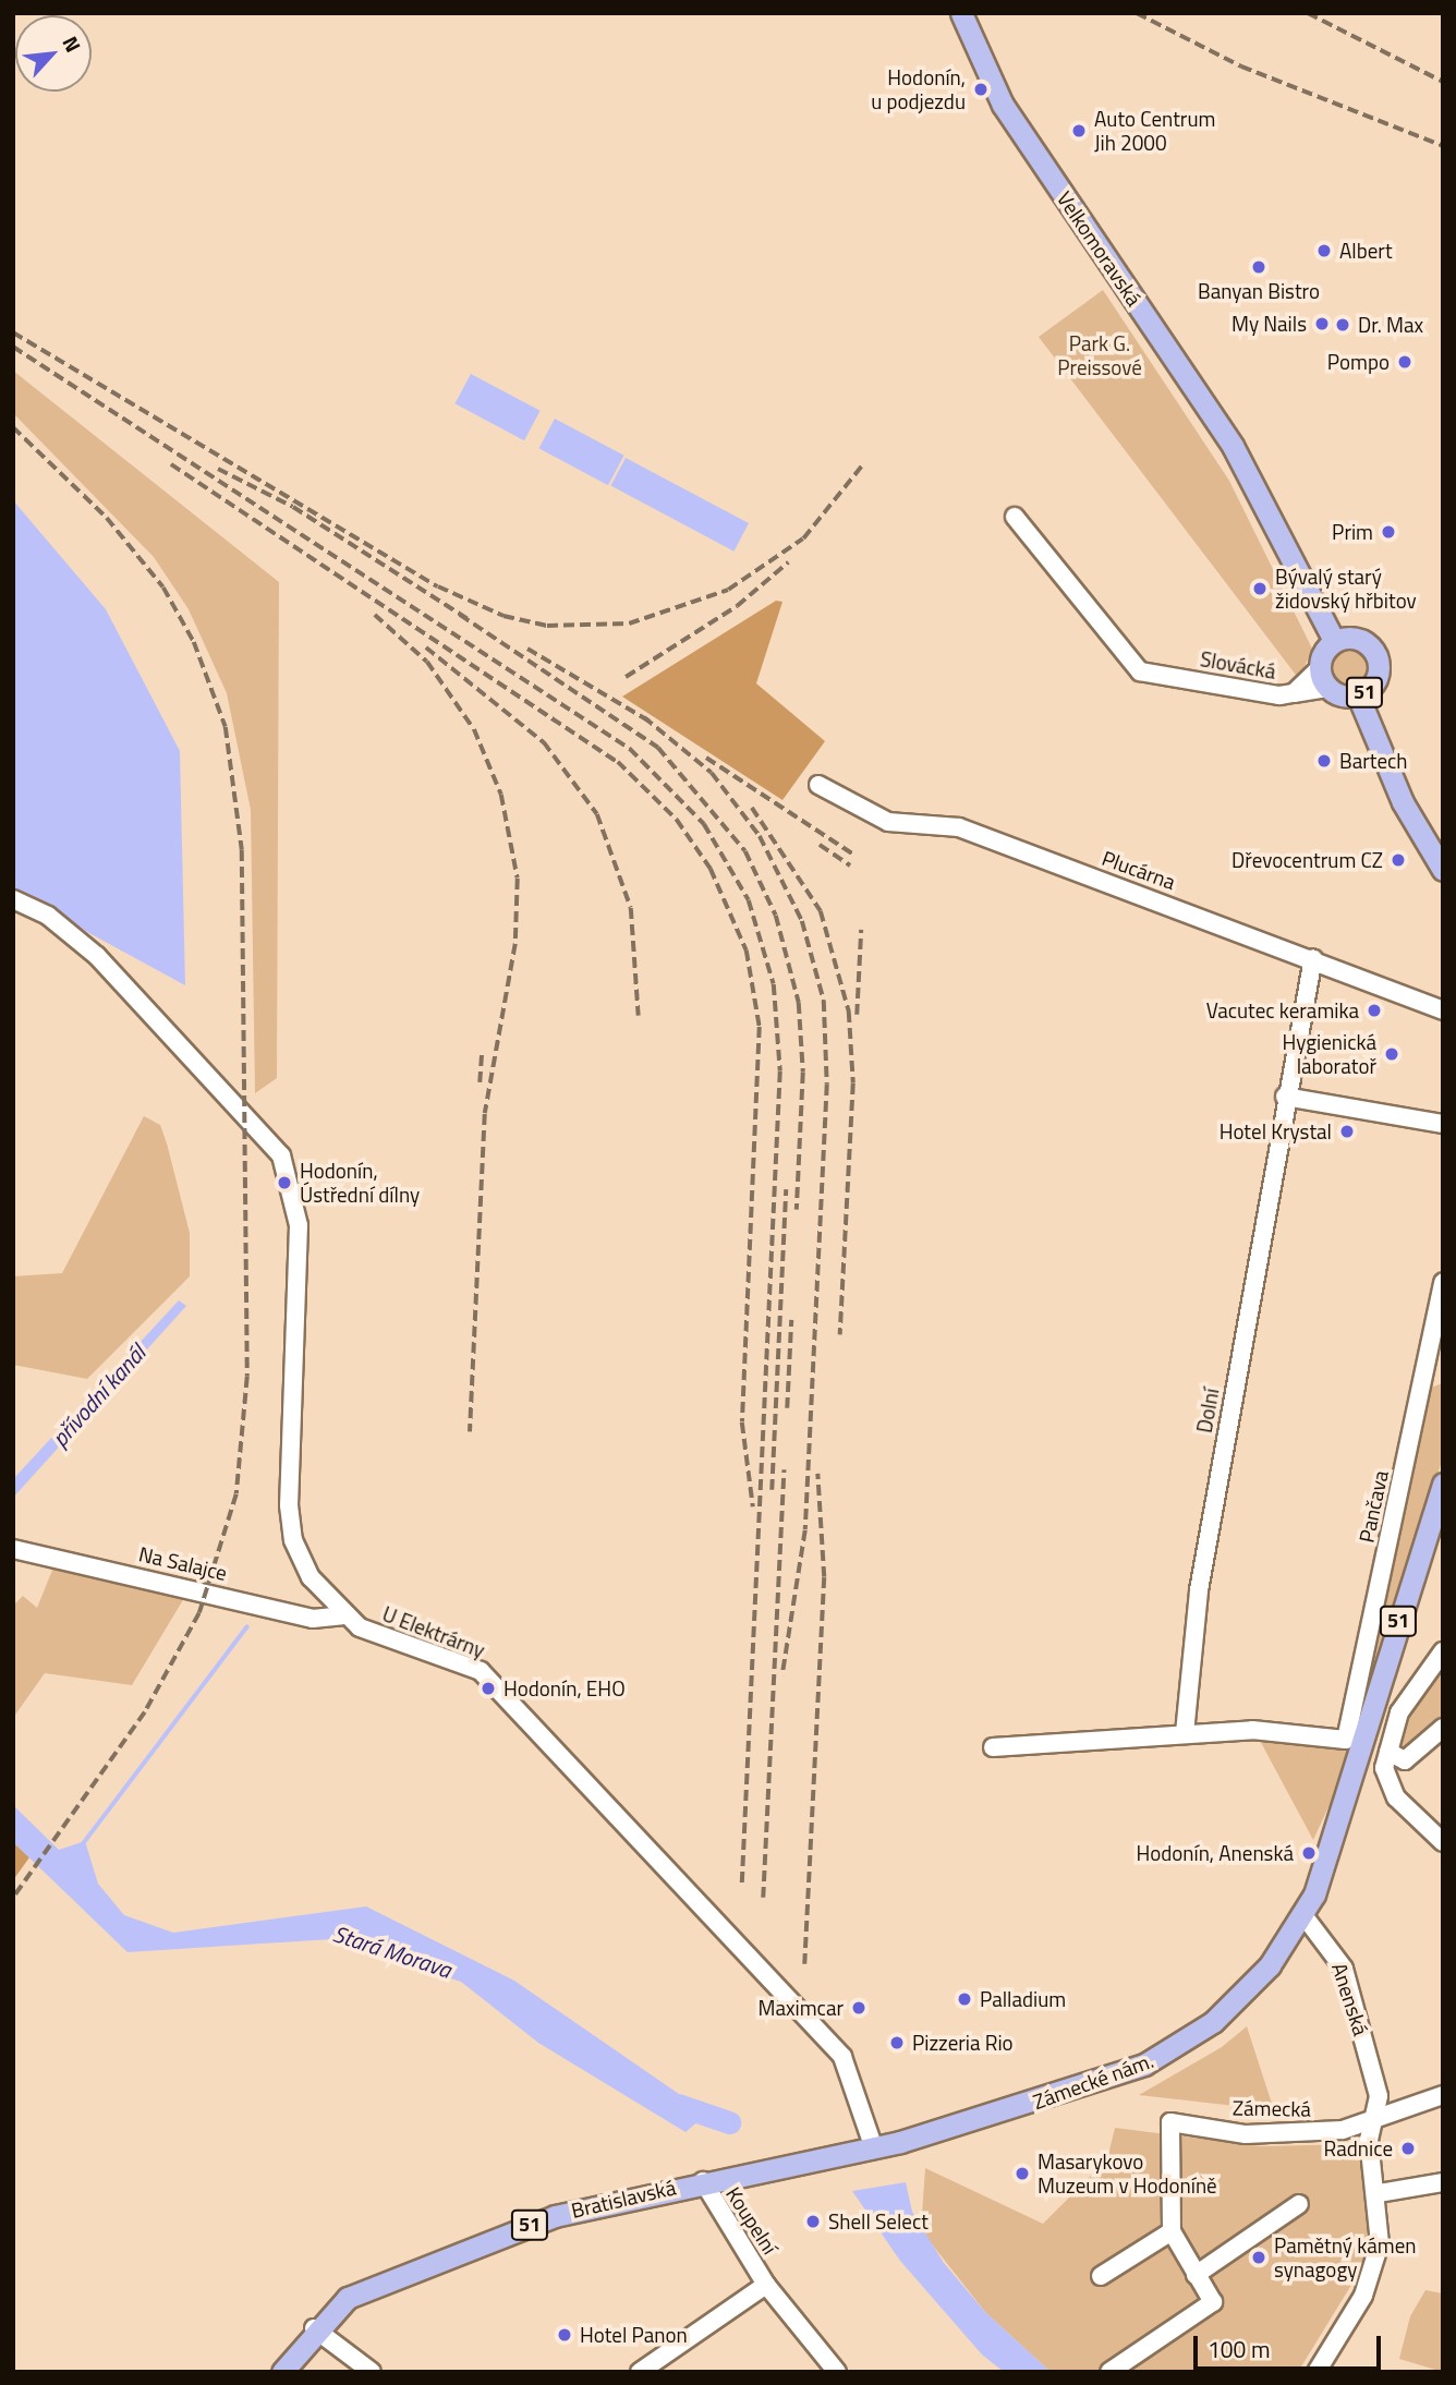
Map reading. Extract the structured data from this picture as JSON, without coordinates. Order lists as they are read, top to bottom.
{
  "streets": {
    "main road": [
      "Velkomoravská",
      "51",
      "Zámecké nám.",
      "Bratislavská"
    ],
    "street": [
      "Slovácká",
      "Plucárna",
      "Dolní",
      "Pančava",
      "Na Salajce",
      "U Elektrárny",
      "Anenská",
      "Zámecká",
      "Koupelní"
    ]
  },
  "crossings": [
    ["Velkomoravská", "Slovácká"],
    ["Velkomoravská", "51"],
    ["Slovácká", "51"],
    ["51", "Anenská"],
    ["51", "Zámecké nám."],
    ["Dolní", "Pančava"],
    ["Na Salajce", "U Elektrárny"],
    ["U Elektrárny", "Zámecké nám."],
    ["U Elektrárny", "Bratislavská"],
    ["Anenská", "Zámecké nám."],
    ["Anenská", "Zámecká"],
    ["Zámecké nám.", "Bratislavská"],
    ["Bratislavská", "Koupelní"]
  ],
  "water": ["přívodní kanál", "Stará Morava"],
  "parks": ["Park G. Preissové"],
  "places": [
    "Hodonín, u podjezdu",
    "Auto Centrum Jih 2000",
    "Albert",
    "Banyan Bistro",
    "My Nails",
    "Dr. Max",
    "Pompo",
    "Prim",
    "Bývalý starý židovský hřbitov",
    "Bartech",
    "Dřevocentrum CZ",
    "Vacutec keramika",
    "Hygienická laboratoř",
    "Hotel Krystal",
    "Hodonín, Ústřední dílny",
    "Hodonín, EHO",
    "Hodonín, Anenská",
    "Palladium",
    "Maximcar",
    "Pizzeria Rio",
    "Radnice",
    "Masarykovo Muzeum v Hodoníně",
    "Shell Select",
    "Pamětný kámen synagogy",
    "Hotel Panon"
  ],
  "scale_bar": "100 m",
  "north": "top right"
}
